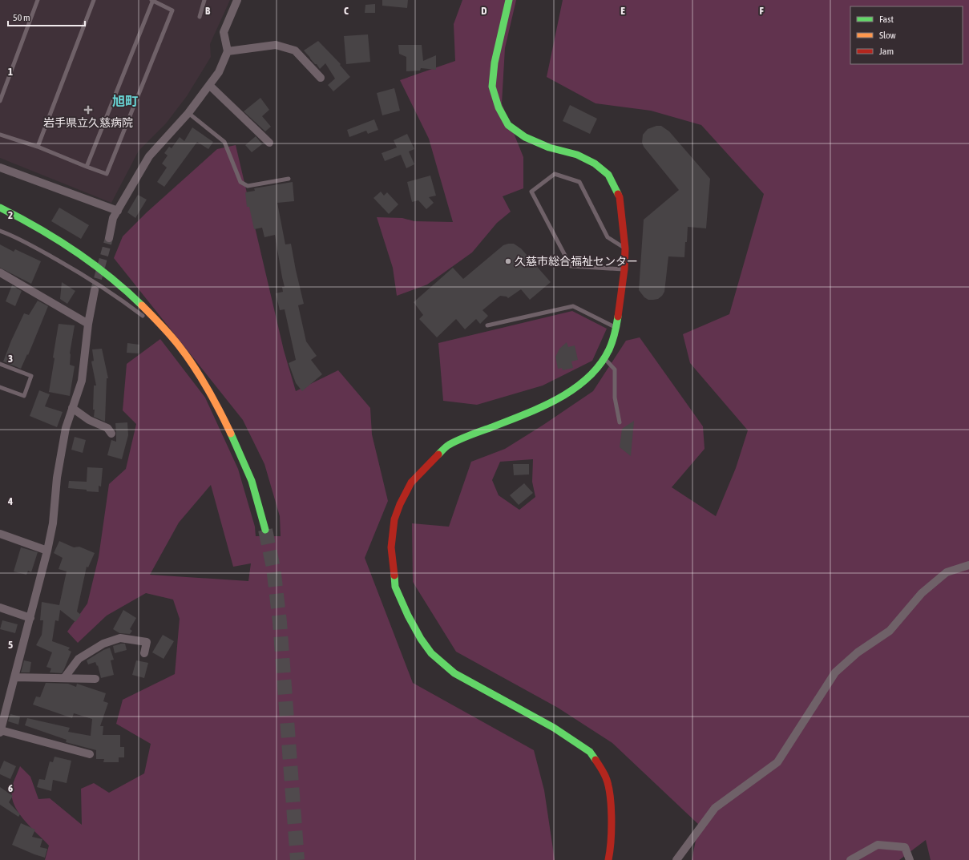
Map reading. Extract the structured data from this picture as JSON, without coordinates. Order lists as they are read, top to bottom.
{
  "districts": ["旭町"],
  "places": {
    "health": ["岩手県立久慈病院"],
    "other": ["久慈市総合福祉センター"]
  },
  "legend": ["Fast", "Slow", "Jam"],
  "scale_bar": "50 m",
  "grid": {
    "columns": [
      "B",
      "C",
      "D",
      "E",
      "F"
    ],
    "rows": [
      "1",
      "2",
      "3",
      "4",
      "5",
      "6"
    ]
  }
}
